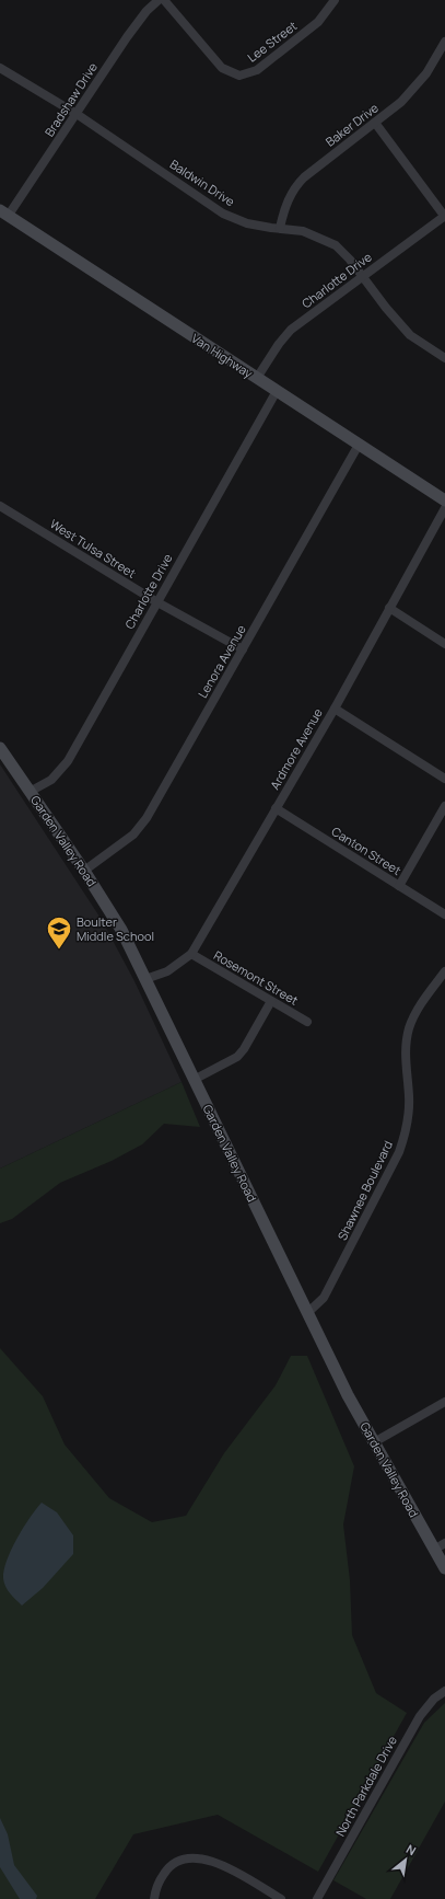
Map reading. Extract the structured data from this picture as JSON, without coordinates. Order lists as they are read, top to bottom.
{
  "streets": {
    "street": [
      "Lee Street",
      "Bradshaw Drive",
      "Baker Drive",
      "Baldwin Drive",
      "Charlotte Drive",
      "Van Highway",
      "West Tulsa Street",
      "Lenora Avenue",
      "Ardmore Avenue",
      "Garden Valley Road",
      "Canton Street",
      "Rosemont Street",
      "Shawnee Boulevard",
      "North Parkdale Drive"
    ]
  },
  "crossings": [
    ["Bradshaw Drive", "Baldwin Drive"],
    ["Bradshaw Drive", "Van Highway"],
    ["Baker Drive", "Baldwin Drive"],
    ["Baldwin Drive", "Charlotte Drive"],
    ["Charlotte Drive", "Van Highway"],
    ["Charlotte Drive", "West Tulsa Street"],
    ["Charlotte Drive", "Garden Valley Road"],
    ["Van Highway", "Lenora Avenue"],
    ["West Tulsa Street", "Lenora Avenue"],
    ["Lenora Avenue", "Garden Valley Road"],
    ["Ardmore Avenue", "Garden Valley Road"],
    ["Ardmore Avenue", "Canton Street"],
    ["Ardmore Avenue", "Rosemont Street"],
    ["Garden Valley Road", "Shawnee Boulevard"]
  ],
  "places": {
    "school or university": ["Boulter Middle School"]
  },
  "north": "top right"
}
